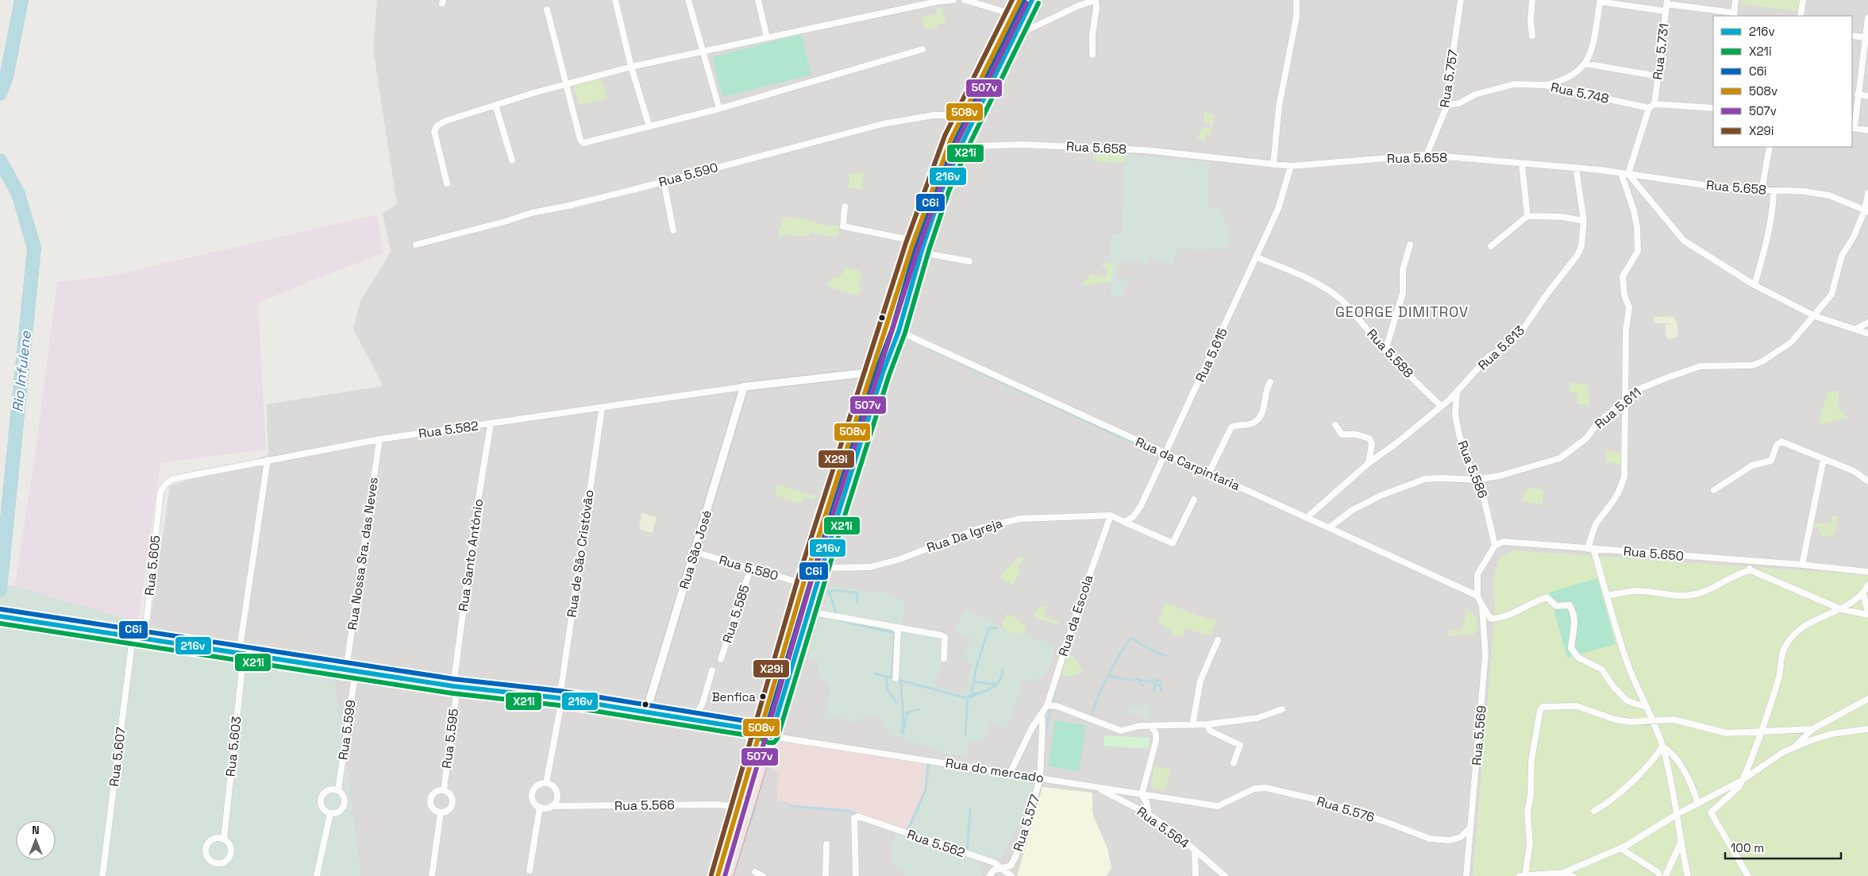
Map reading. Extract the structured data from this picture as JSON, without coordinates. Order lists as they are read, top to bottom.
{
  "streets": {
    "street": [
      "Rua 5.731",
      "Rua 5.757",
      "Rua 5.748",
      "Rua 5.658",
      "Rua 5.590",
      "Rua 5.613",
      "Rua 5.588",
      "Rua 5.615",
      "Rua 5.611",
      "Rua 5.582",
      "Rua da Carpintaria",
      "Rua 5.586",
      "Rua Da Igreja",
      "Rua São José",
      "Rua Nossa Sra. das Neves",
      "Rua de São Cristóvão",
      "Rua 5.650",
      "Rua Santo António",
      "Rua 5.605",
      "Rua 5.580",
      "Rua 5.585",
      "Rua da Escola",
      "Rua 5.599",
      "Rua 5.569",
      "Rua 5.595",
      "Rua 5.603",
      "Rua 5.607",
      "Rua do mercado",
      "Rua 5.566",
      "Rua 5.576",
      "Rua 5.577",
      "Rua 5.564",
      "Rua 5.562"
    ]
  },
  "crossings": [
    ["Rua 5.757", "Rua 5.748"],
    ["Rua 5.757", "Rua 5.658"],
    ["Rua 5.658", "Rua 5.613"],
    ["Rua 5.658", "Rua 5.615"],
    ["Rua 5.658", "Rua 5.611"],
    ["Rua 5.613", "Rua 5.588"],
    ["Rua 5.613", "Rua da Carpintaria"],
    ["Rua 5.613", "Rua 5.586"],
    ["Rua 5.588", "Rua 5.615"],
    ["Rua 5.615", "Rua da Carpintaria"],
    ["Rua 5.611", "Rua da Carpintaria"],
    ["Rua 5.611", "Rua 5.586"],
    ["Rua 5.582", "Rua São José"],
    ["Rua 5.582", "Rua Nossa Sra. das Neves"],
    ["Rua 5.582", "Rua de São Cristóvão"],
    ["Rua 5.582", "Rua Santo António"],
    ["Rua 5.582", "Rua 5.605"],
    ["Rua 5.582", "Rua 5.603"],
    ["Rua da Carpintaria", "Rua 5.569"],
    ["Rua 5.586", "Rua 5.650"],
    ["Rua Da Igreja", "Rua da Escola"],
    ["Rua São José", "Rua 5.580"],
    ["Rua de São Cristóvão", "Rua 5.566"],
    ["Rua Santo António", "Rua 5.595"],
    ["Rua 5.580", "Rua 5.585"],
    ["Rua da Escola", "Rua do mercado"],
    ["Rua da Escola", "Rua 5.577"],
    ["Rua 5.569", "Rua 5.576"],
    ["Rua do mercado", "Rua 5.576"],
    ["Rua do mercado", "Rua 5.577"],
    ["Rua do mercado", "Rua 5.564"],
    ["Rua 5.577", "Rua 5.562"]
  ],
  "districts": ["GEORGE DIMITROV"],
  "water": ["Rio Infulene"],
  "places": ["Benfica"],
  "lines": [
    "transit line 216v",
    "transit line C6i",
    "transit line 508v",
    "transit line X29i",
    "transit line X21i",
    "transit line 507v"
  ],
  "legend": [
    "216v",
    "X21i",
    "C6i",
    "508v",
    "507v",
    "X29i"
  ],
  "scale_bar": "100 m",
  "north": "top"
}
